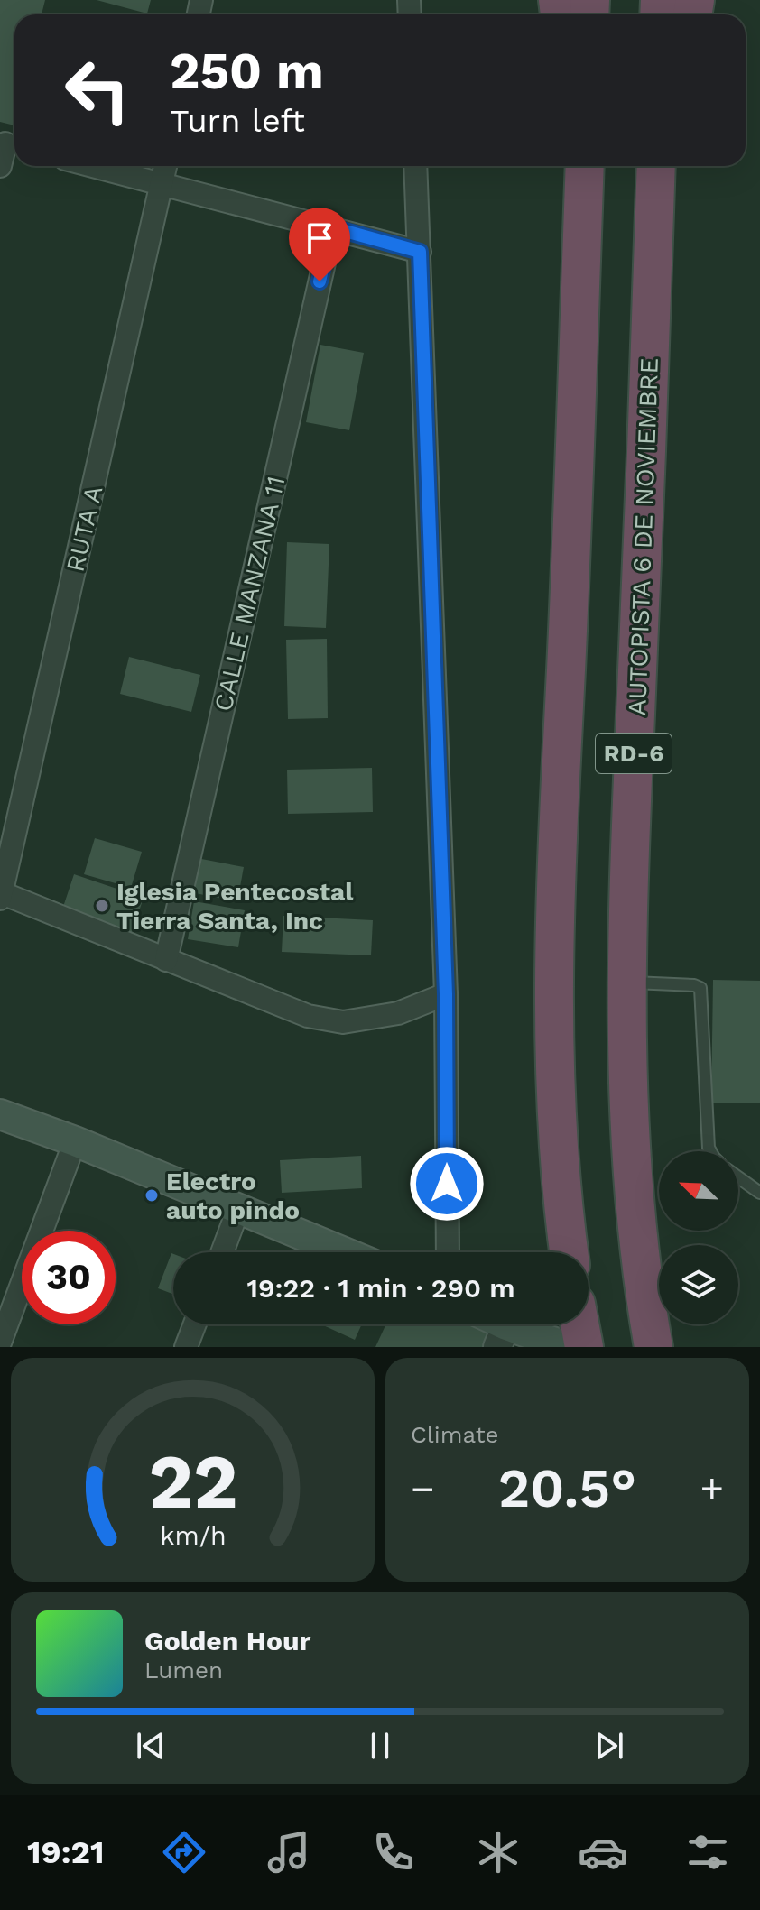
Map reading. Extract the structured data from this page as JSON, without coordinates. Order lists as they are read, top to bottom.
{
  "streets": {
    "highway": ["AUTOPISTA 6 DE NOVIEMBRE", "RD-6"],
    "street": ["RUTA A", "CALLE MANZANA 11"]
  },
  "places": ["Iglesia Pentecostal Tierra Santa, Inc", "Electro auto pindo"],
  "north": "top left",
  "page": {
    "turn": ["250 m", "Turn left"],
    "limit": "30",
    "trip": "19:22 · 1 min · 290 m",
    "tile": "Climate",
    "heat": ["−", "20.5°", "+"],
    "song": ["Golden Hour", "Lumen"],
    "tabs": "19:21",
    "gauge": ["22", "km/h"]
  }
}
